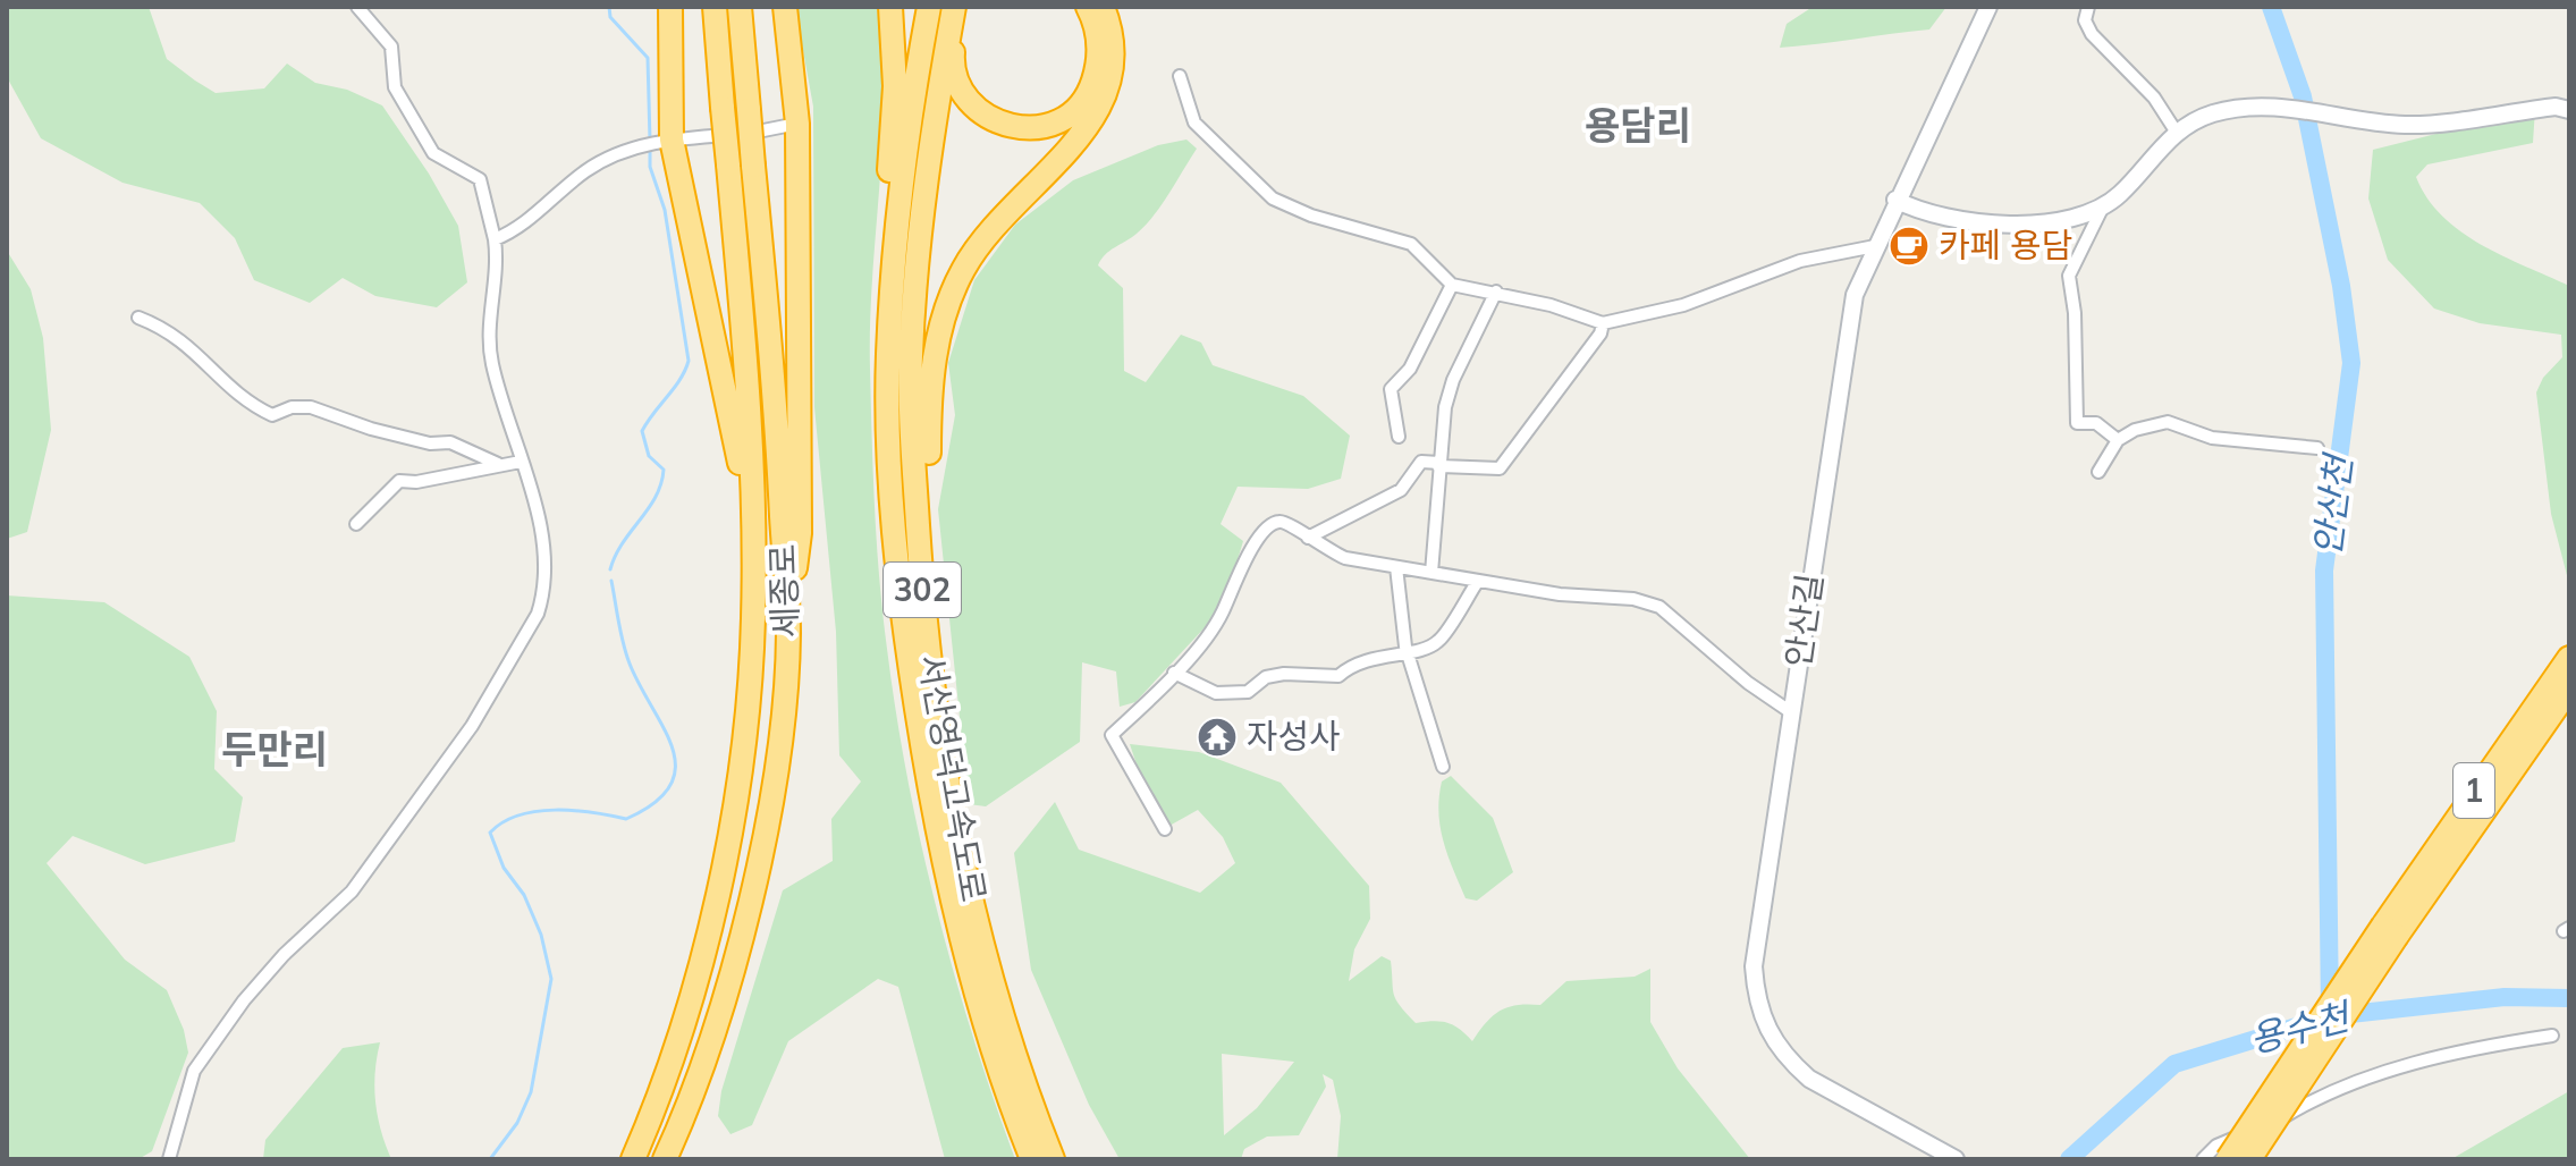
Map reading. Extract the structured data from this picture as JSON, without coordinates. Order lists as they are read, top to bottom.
{
  "streets": {
    "highway": [
      "302",
      "세종로",
      "서산영덕고속도로",
      "1"
    ],
    "street": ["안산길"]
  },
  "districts": ["용담리", "두만리"],
  "water": ["안산천", "용수천"],
  "places": {
    "cafe": ["카페 용담"],
    "temple": ["자성사"]
  }
}
